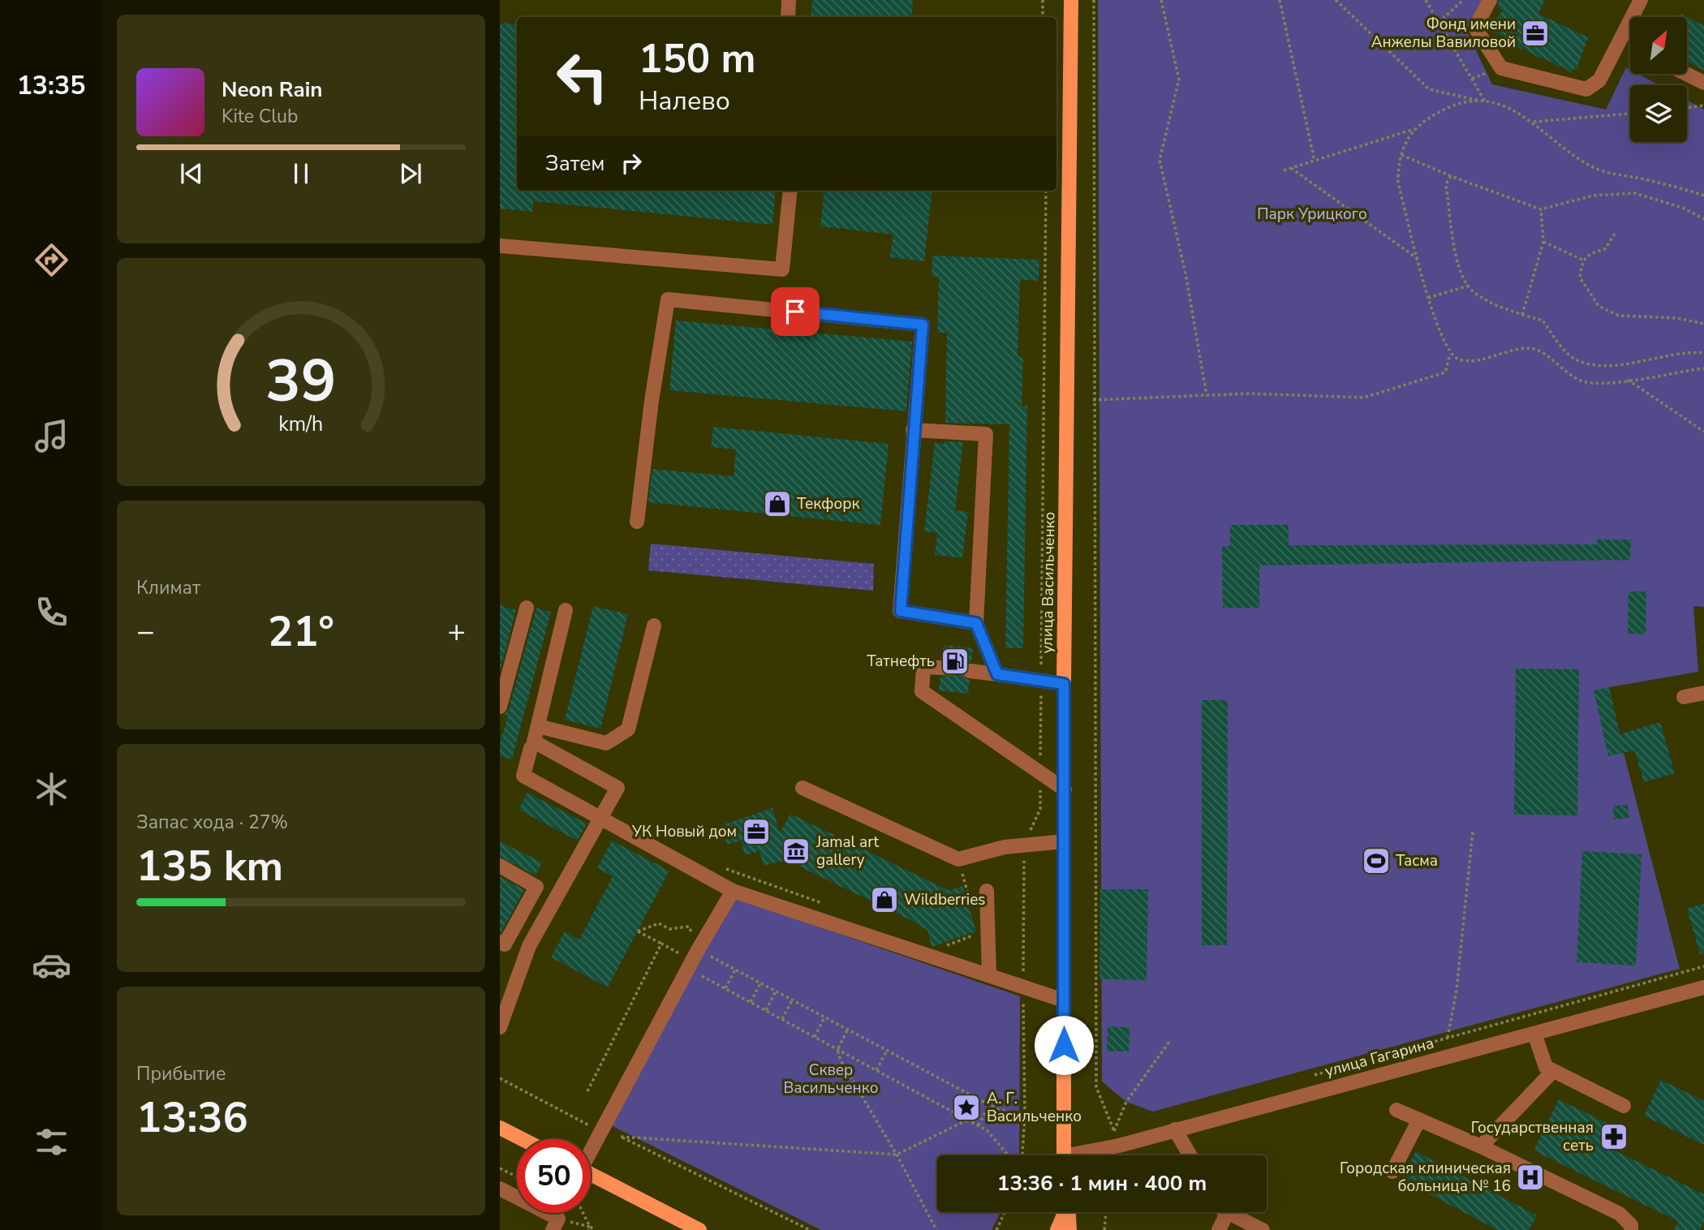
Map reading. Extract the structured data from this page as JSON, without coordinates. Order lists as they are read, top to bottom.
{
  "streets": {
    "main road": ["улица Васильченко"],
    "street": ["улица Гагарина"]
  },
  "parks": ["Парк Урицкого", "Сквер Васильченко"],
  "places": {
    "office": ["Фонд имени Анжелы Вавиловой", "УК Новый дом"],
    "shop": ["Текфорк", "Wildberries"],
    "fuel station": ["Татнефть"],
    "museum": ["Jamal art gallery"],
    "sports": ["Тасма"],
    "place": ["А. Г. Васильченко"],
    "pharmacy": ["Государственная сеть"],
    "hospital": ["Городская клиническая больница № 16"]
  },
  "north": "top right",
  "page": {
    "tabs": "13:35",
    "turn": ["150 m", "Налево"],
    "song": ["Neon Rain", "Kite Club"],
    "then": "Затем",
    "tile": [
      "Климат",
      ["Запас хода · 27%", "135 km"],
      ["Прибытие", "13:36"]
    ],
    "heat": ["−", "21°", "+"],
    "limit": "50",
    "trip": "13:36 · 1 мин · 400 m",
    "gauge": ["39", "km/h"]
  }
}
